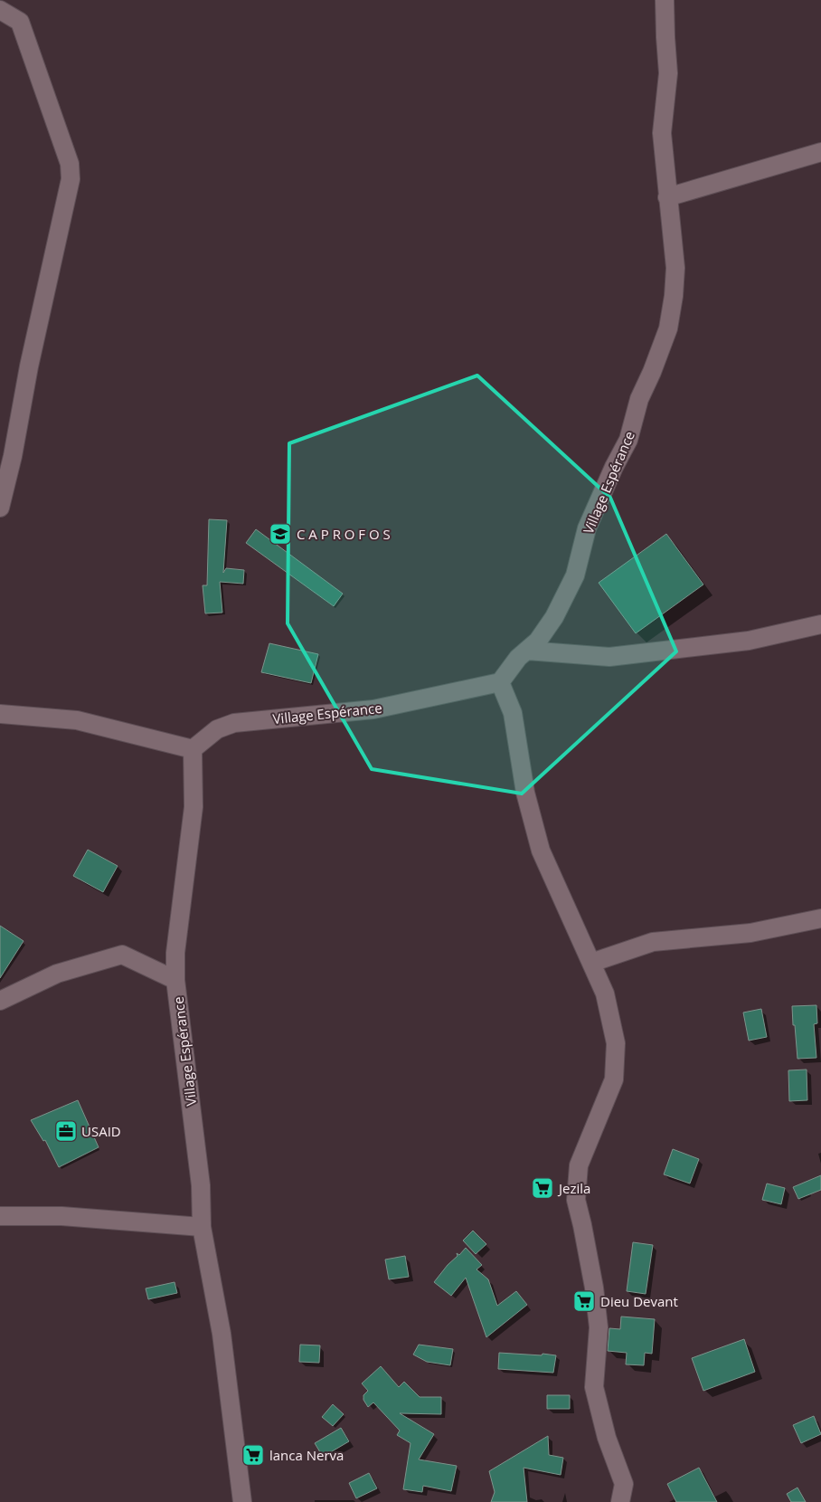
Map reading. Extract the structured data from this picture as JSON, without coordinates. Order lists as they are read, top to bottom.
{
  "streets": {
    "street": ["Village Espérance"]
  },
  "places": {
    "school or university": ["C A P R O F O S"],
    "office": ["USAID"],
    "supermarket": ["Jezila", "Dieu Devant", "lanca Nerva"]
  }
}
